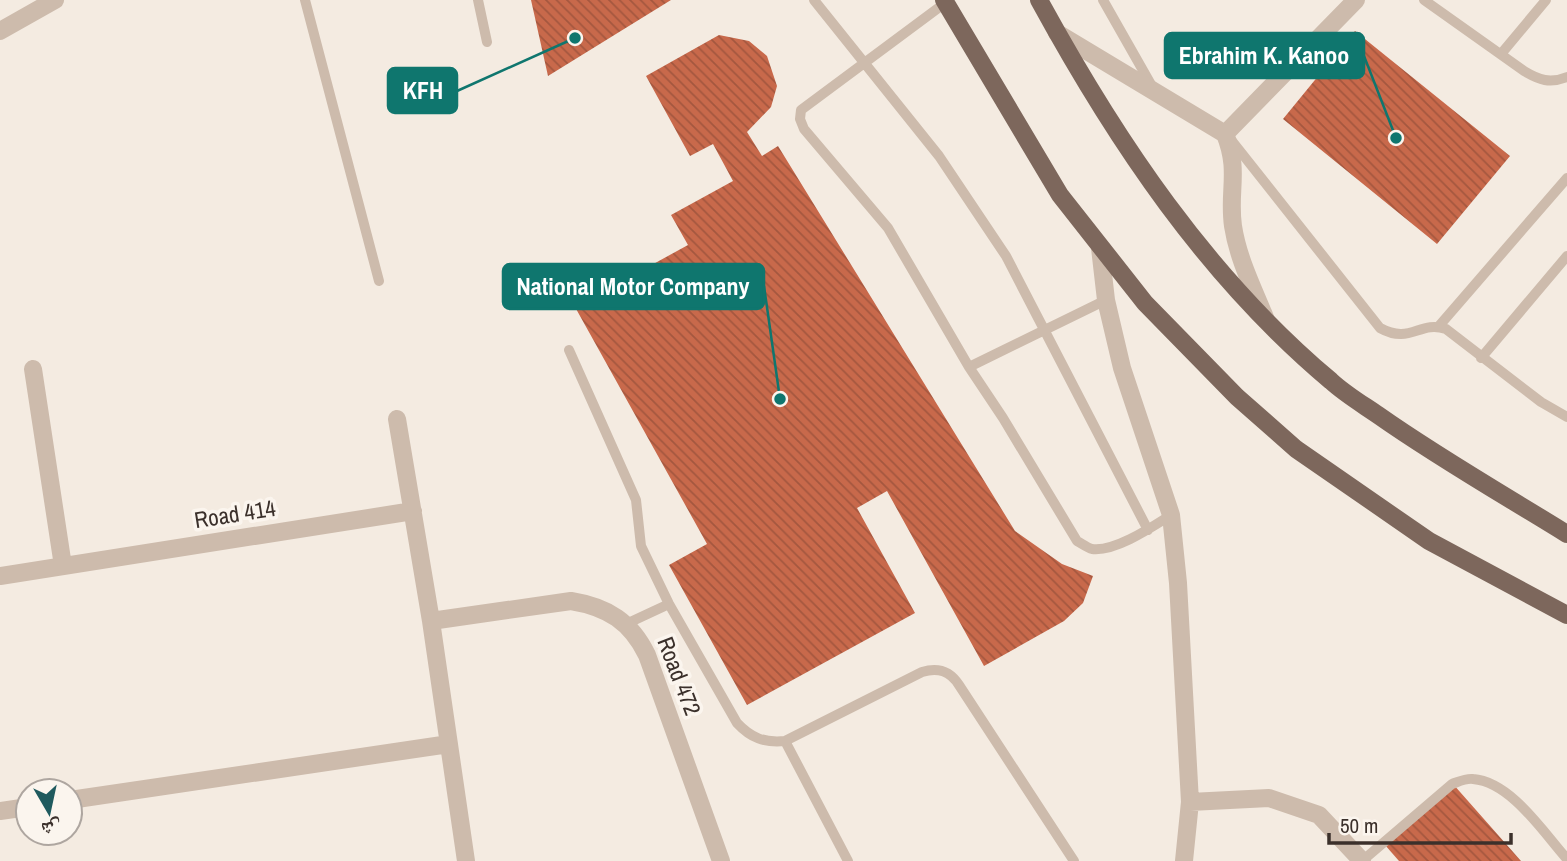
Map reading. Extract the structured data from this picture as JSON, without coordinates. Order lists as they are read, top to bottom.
{
  "streets": {
    "street": ["Road 414", "Road 472"]
  },
  "places": ["KFH", "Ebrahim K. Kanoo", "National Motor Company"],
  "scale_bar": "50 m",
  "north": "bottom"
}
